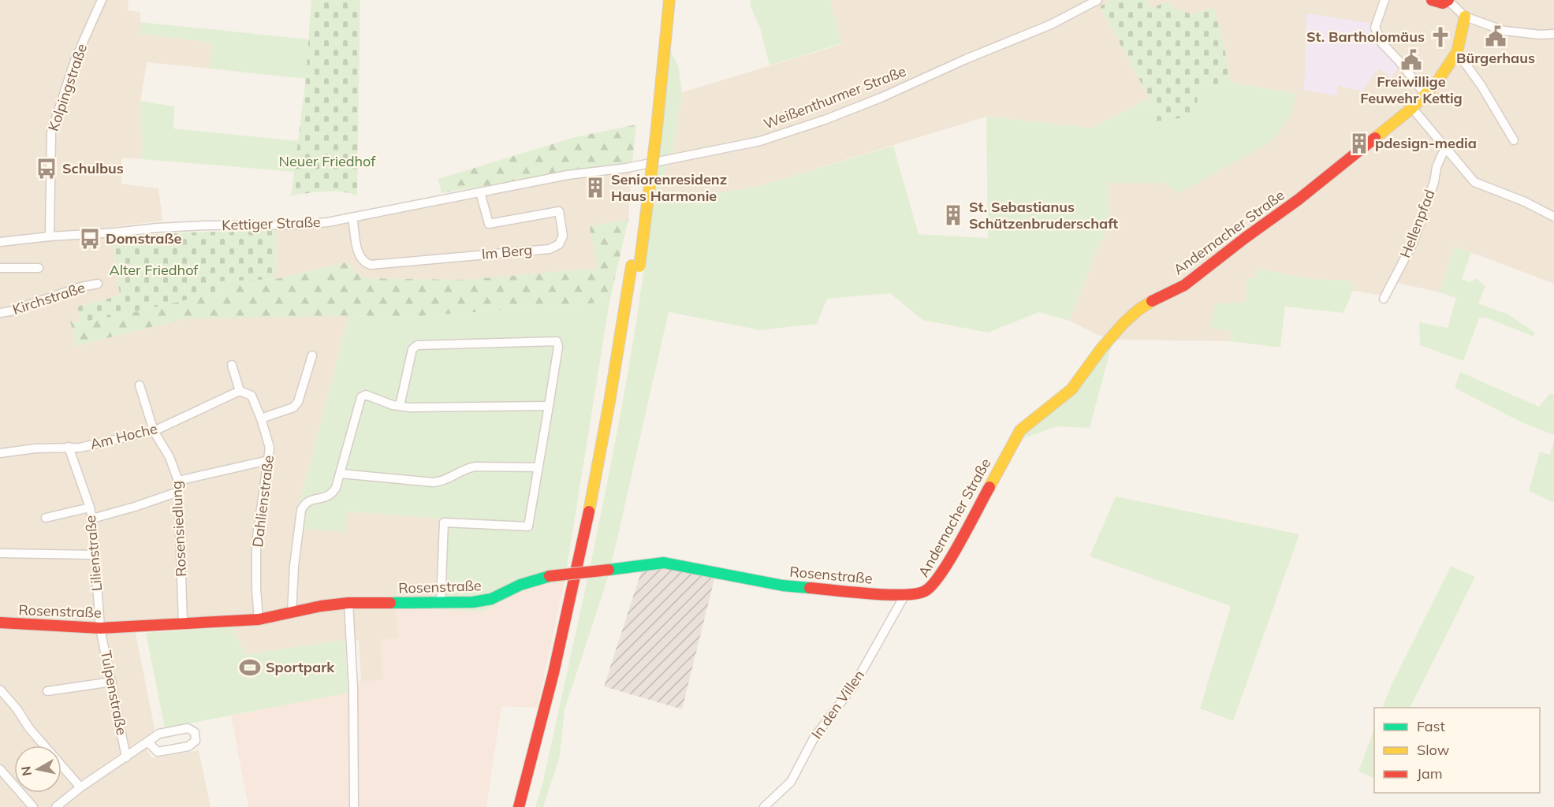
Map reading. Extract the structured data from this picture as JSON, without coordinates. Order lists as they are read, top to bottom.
{
  "streets": {
    "main road": ["Andernacher Straße", "Rosenstraße"],
    "street": [
      "Kolpingstraße",
      "Weißenthurmer Straße",
      "Kettiger Straße",
      "Hellenpfad",
      "Im Berg",
      "Kirchstraße",
      "Am Hoche",
      "Dahlienstraße",
      "Rosensiedlung",
      "Lilienstraße",
      "Tulpenstraße",
      "In den Villen"
    ]
  },
  "crossings": [
    ["Kolpingstraße", "Kettiger Straße"],
    ["Weißenthurmer Straße", "Kettiger Straße"],
    ["Kettiger Straße", "Im Berg"],
    ["Andernacher Straße", "Rosenstraße"],
    ["Am Hoche", "Rosensiedlung"],
    ["Am Hoche", "Lilienstraße"],
    ["Dahlienstraße", "Rosenstraße"],
    ["Rosensiedlung", "Rosenstraße"],
    ["Lilienstraße", "Rosenstraße"],
    ["Lilienstraße", "Tulpenstraße"],
    ["Rosenstraße", "Tulpenstraße"],
    ["Rosenstraße", "In den Villen"]
  ],
  "parks": ["Neuer Friedhof", "Alter Friedhof"],
  "places": {
    "public building": ["Bürgerhaus", "Freiwillige Feuwehr Kettig"],
    "church": ["St. Bartholomäus"],
    "building": ["pdesign-media", "Seniorenresidenz Haus Harmonie", "St. Sebastianus Schützenbruderschaft"],
    "bus stop": ["Schulbus", "Domstraße"],
    "sports": ["Sportpark"]
  },
  "legend": ["Fast", "Slow", "Jam"],
  "north": "left"
}
